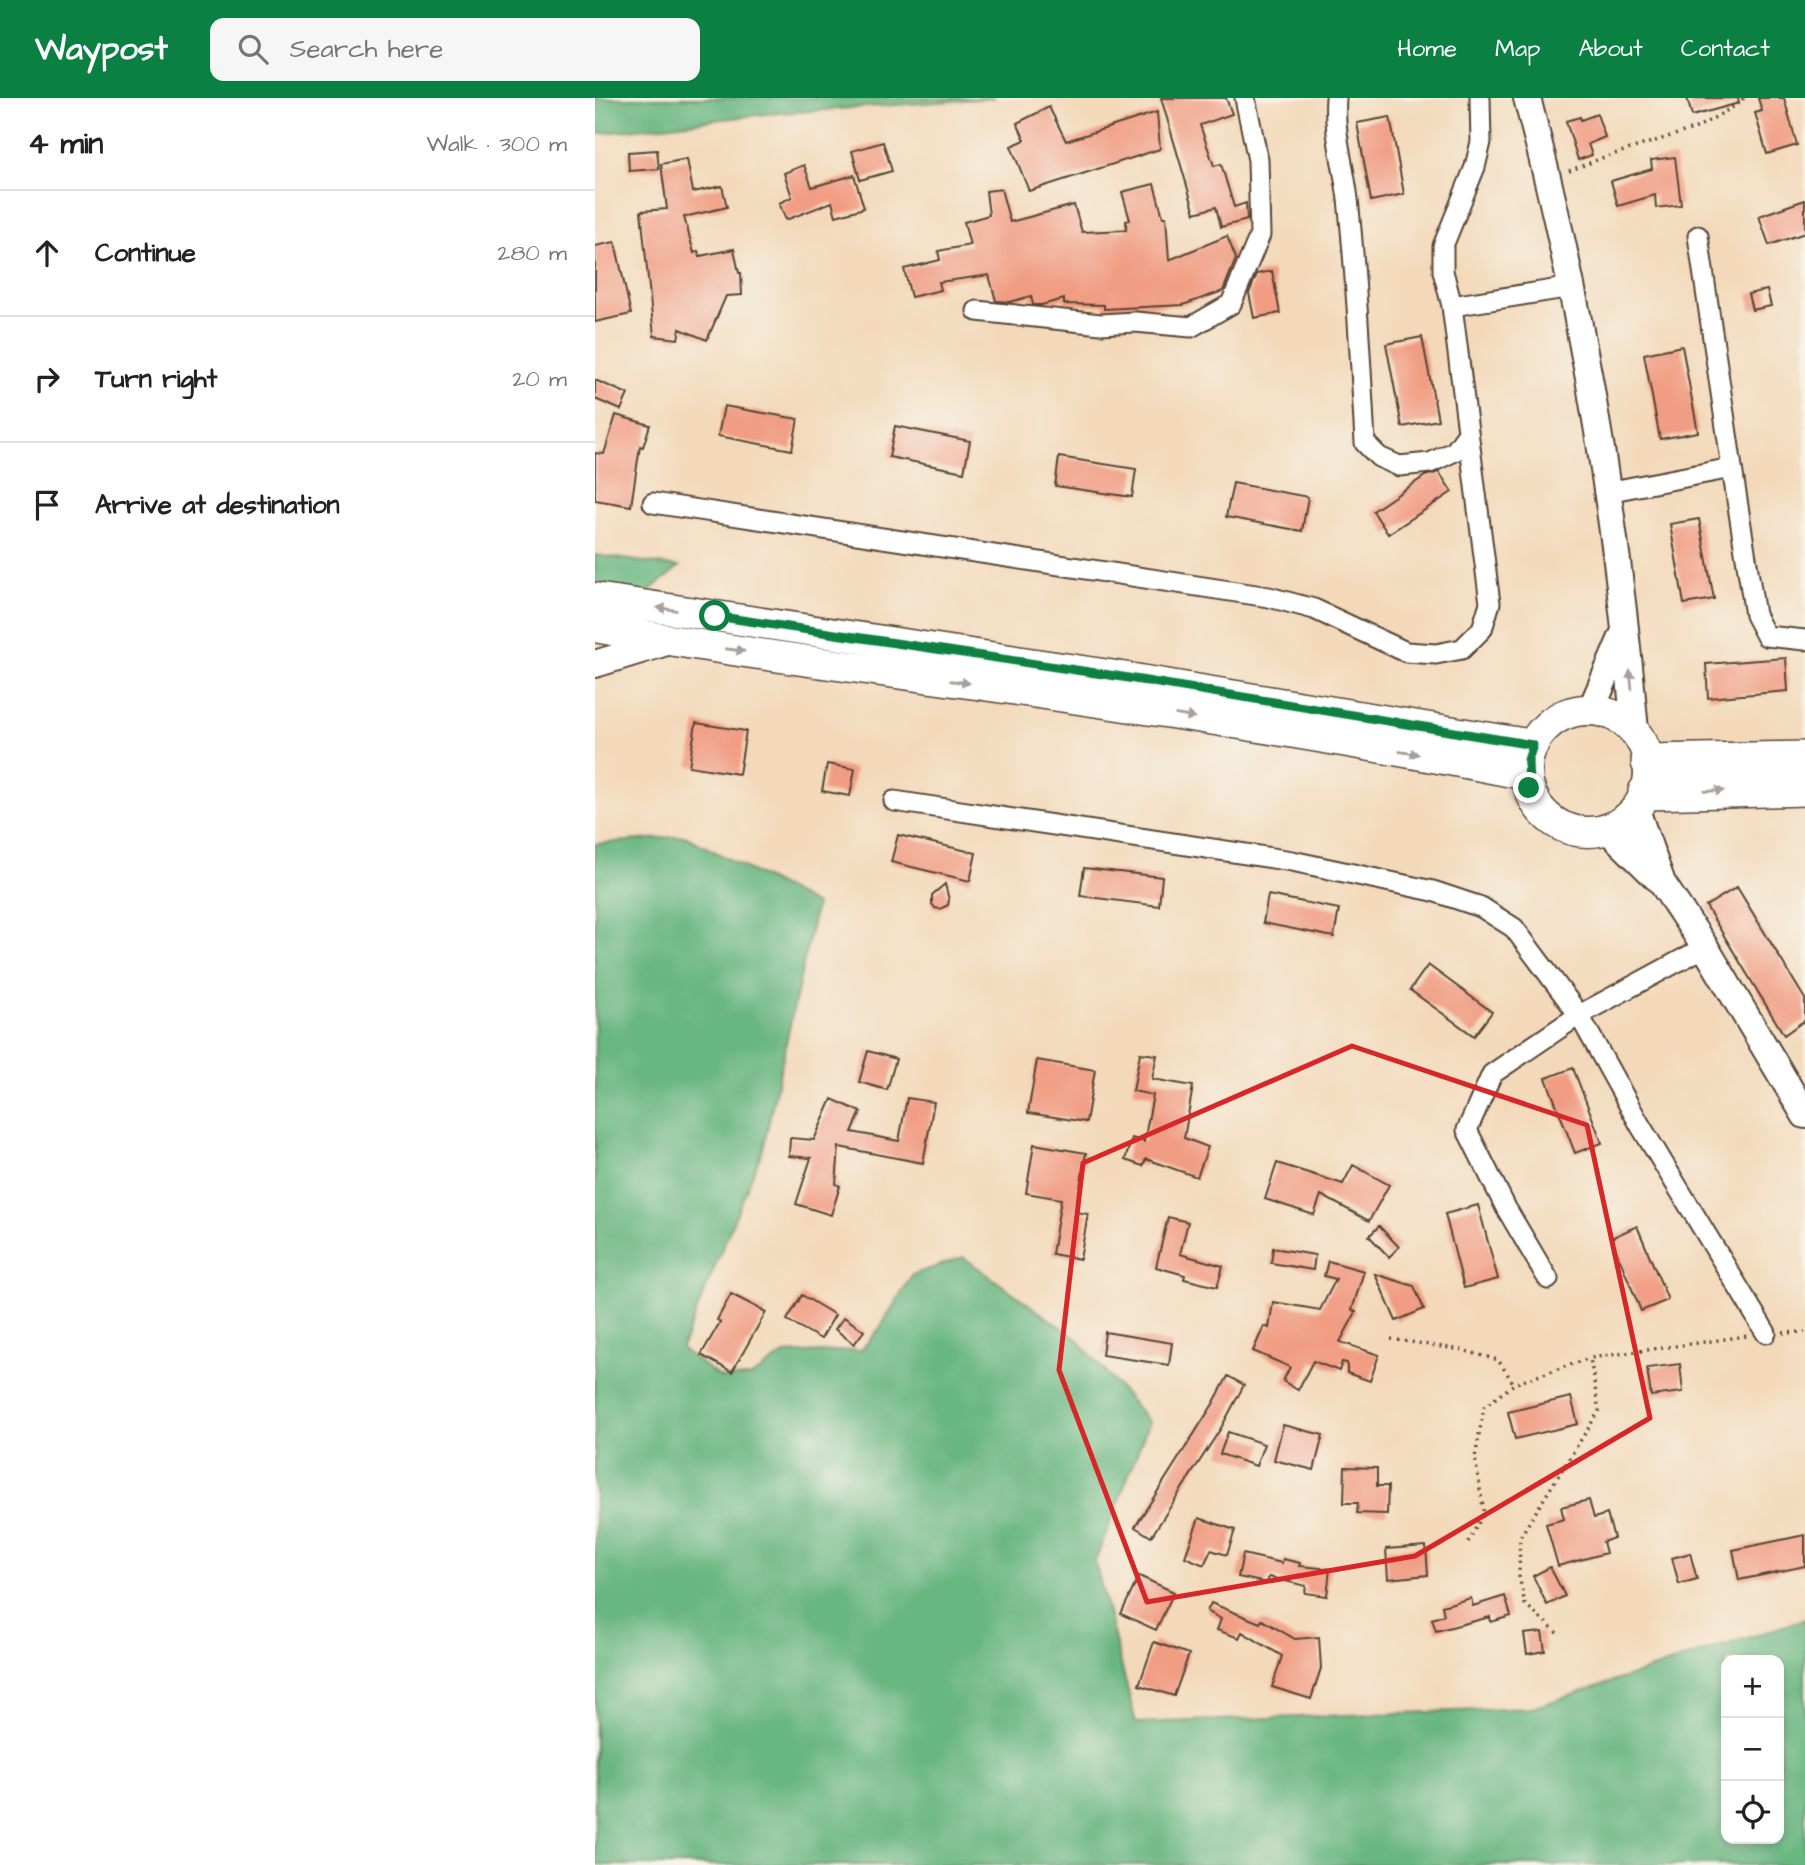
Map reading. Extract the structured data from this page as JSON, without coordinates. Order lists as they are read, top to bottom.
{
  "page": {
    "header": "Waypost",
    "search": "Search here",
    "nav": [
      "Home",
      "Map",
      "About",
      "Contact"
    ],
    "heading": ["4 min", "Walk · 300 m"],
    "list": [
      ["Continue", "280 m"],
      ["Turn right", "20 m"],
      "Arrive at destination"
    ],
    "map_buttons": ["+", "−"]
  }
}
